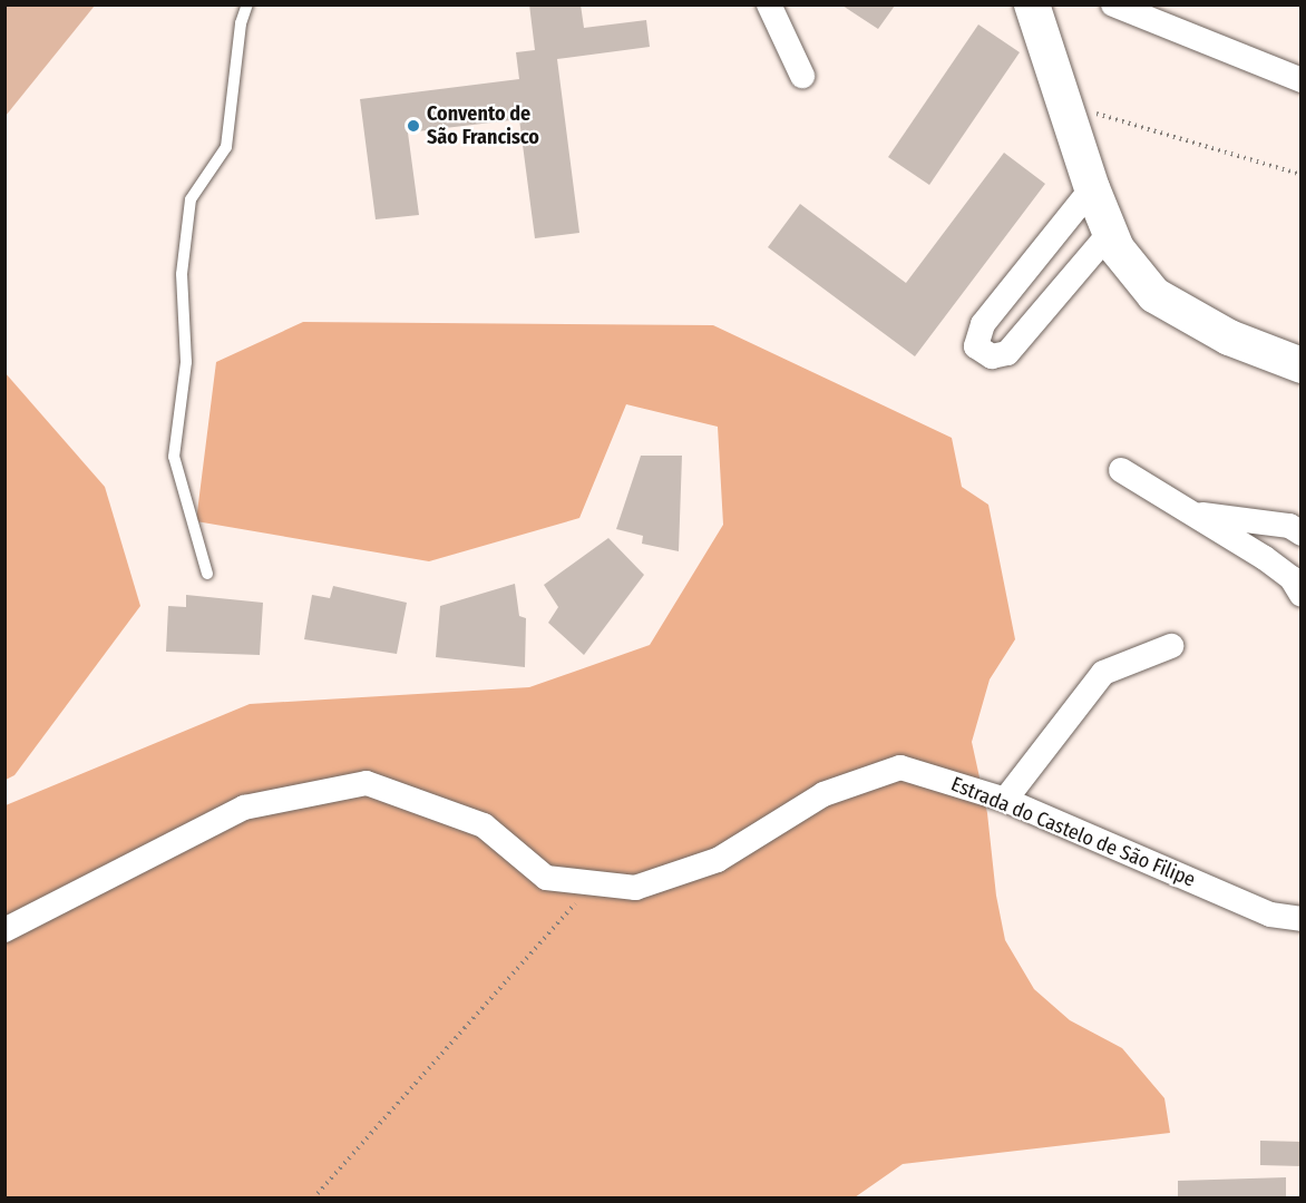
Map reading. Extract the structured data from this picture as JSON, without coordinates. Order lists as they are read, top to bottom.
{
  "streets": {
    "street": ["Estrada do Castelo de São Filipe"]
  },
  "places": ["Convento de São Francisco"]
}
